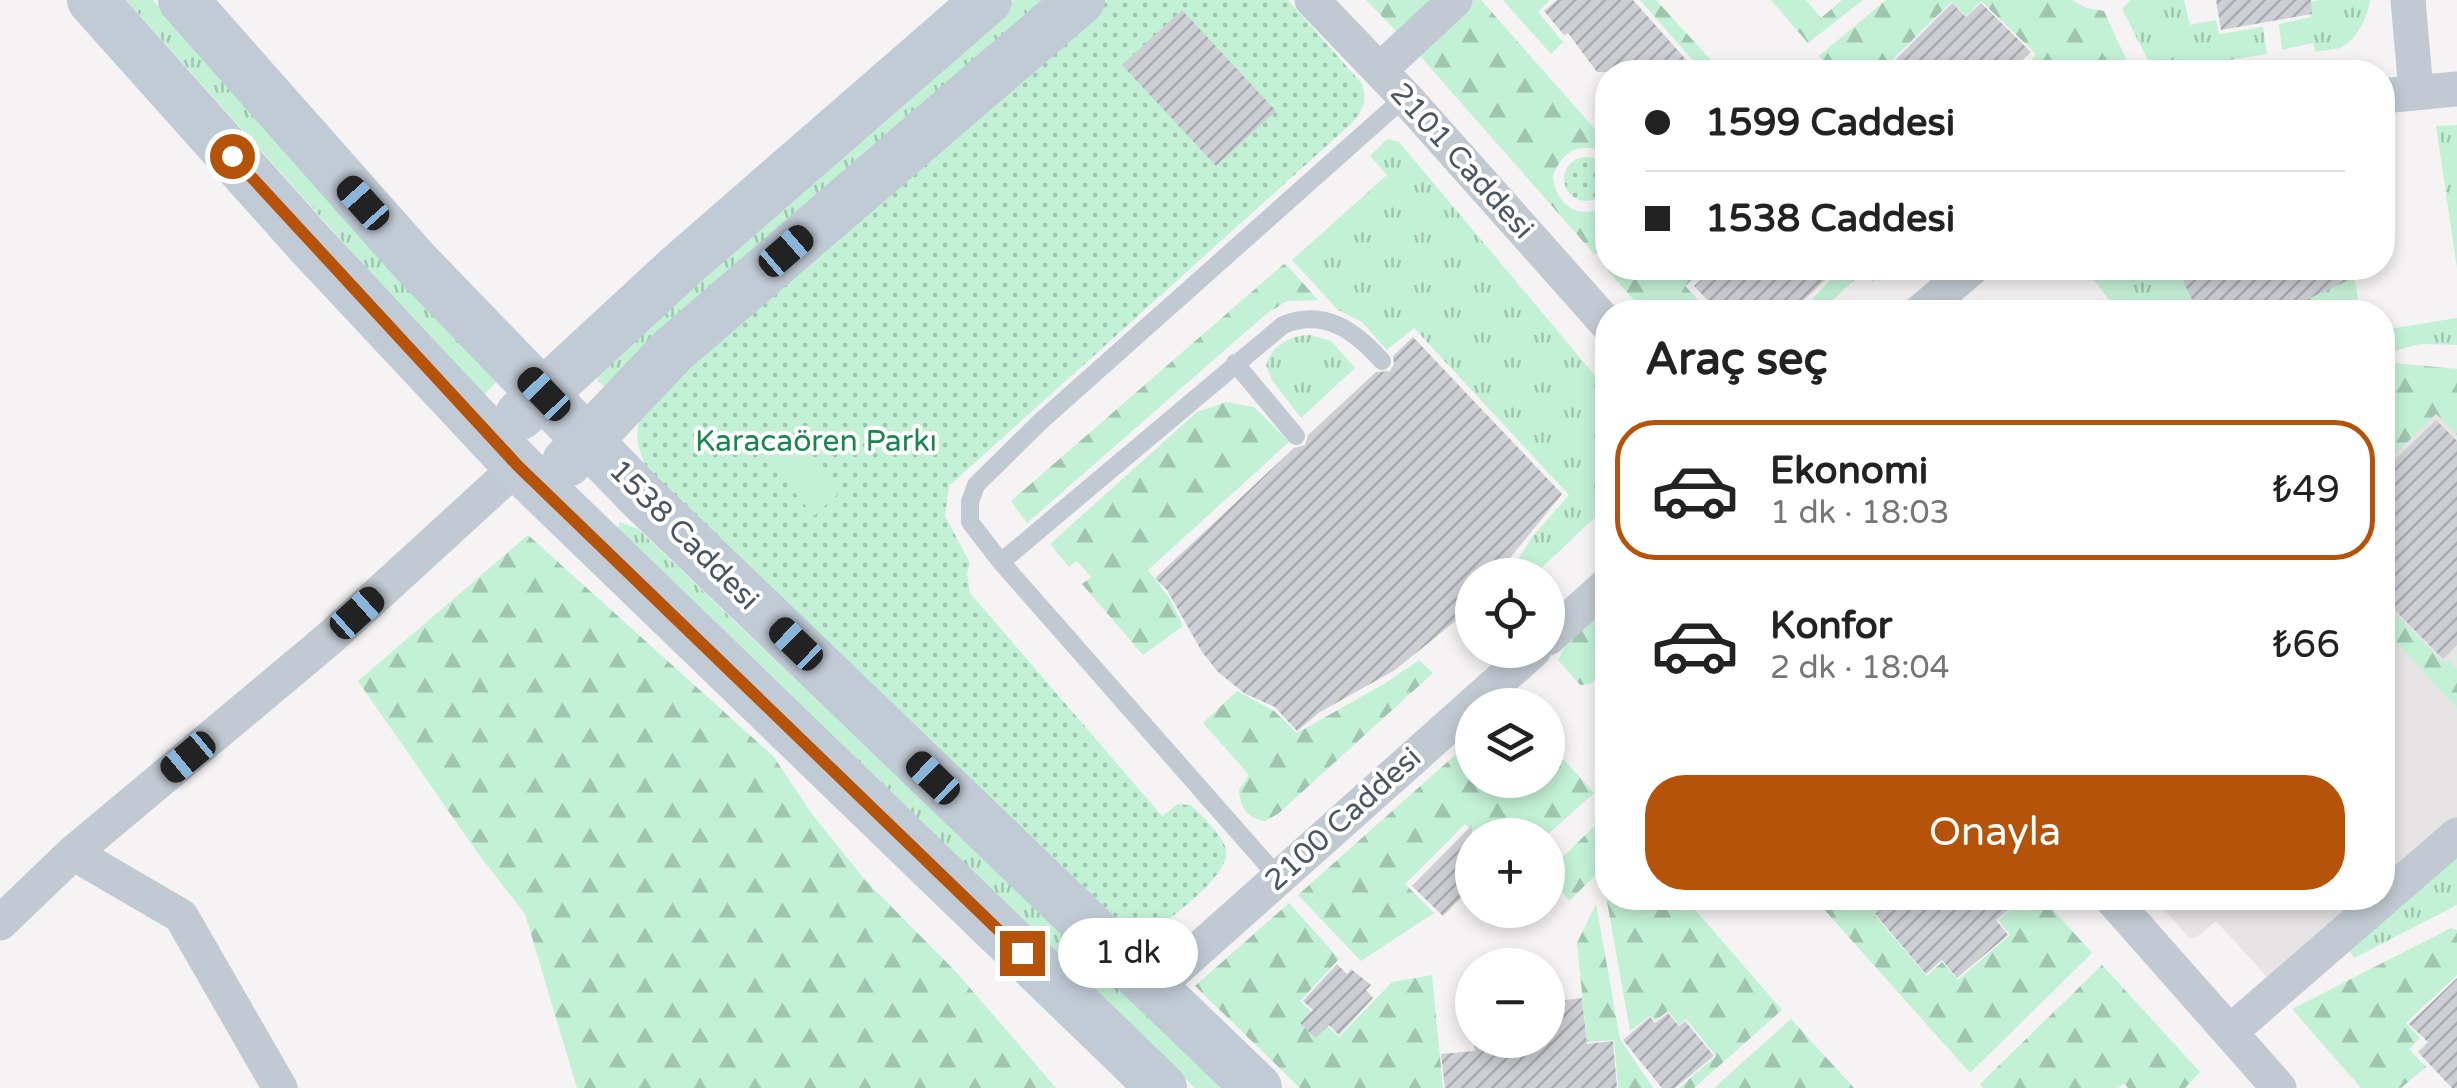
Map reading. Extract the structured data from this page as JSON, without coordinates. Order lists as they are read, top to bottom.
{
  "streets": {
    "main road": ["1538 Caddesi"],
    "street": ["2101 Caddesi", "2100 Caddesi"]
  },
  "crossings": [
    ["1538 Caddesi", "2100 Caddesi"]
  ],
  "parks": ["Karacaören Parkı"],
  "page": {
    "banner": ["1599 Caddesi", "1538 Caddesi"],
    "heading": "Araç seç",
    "list": [
      {
        "name": "Ekonomi",
        "note": "1 dk · 18:03",
        "value": "₺49"
      },
      {
        "name": "Konfor",
        "note": "2 dk · 18:04",
        "value": "₺66"
      }
    ],
    "map_buttons": ["+", "−"],
    "buttons": "Onayla",
    "bubble": "1 dk"
  }
}
